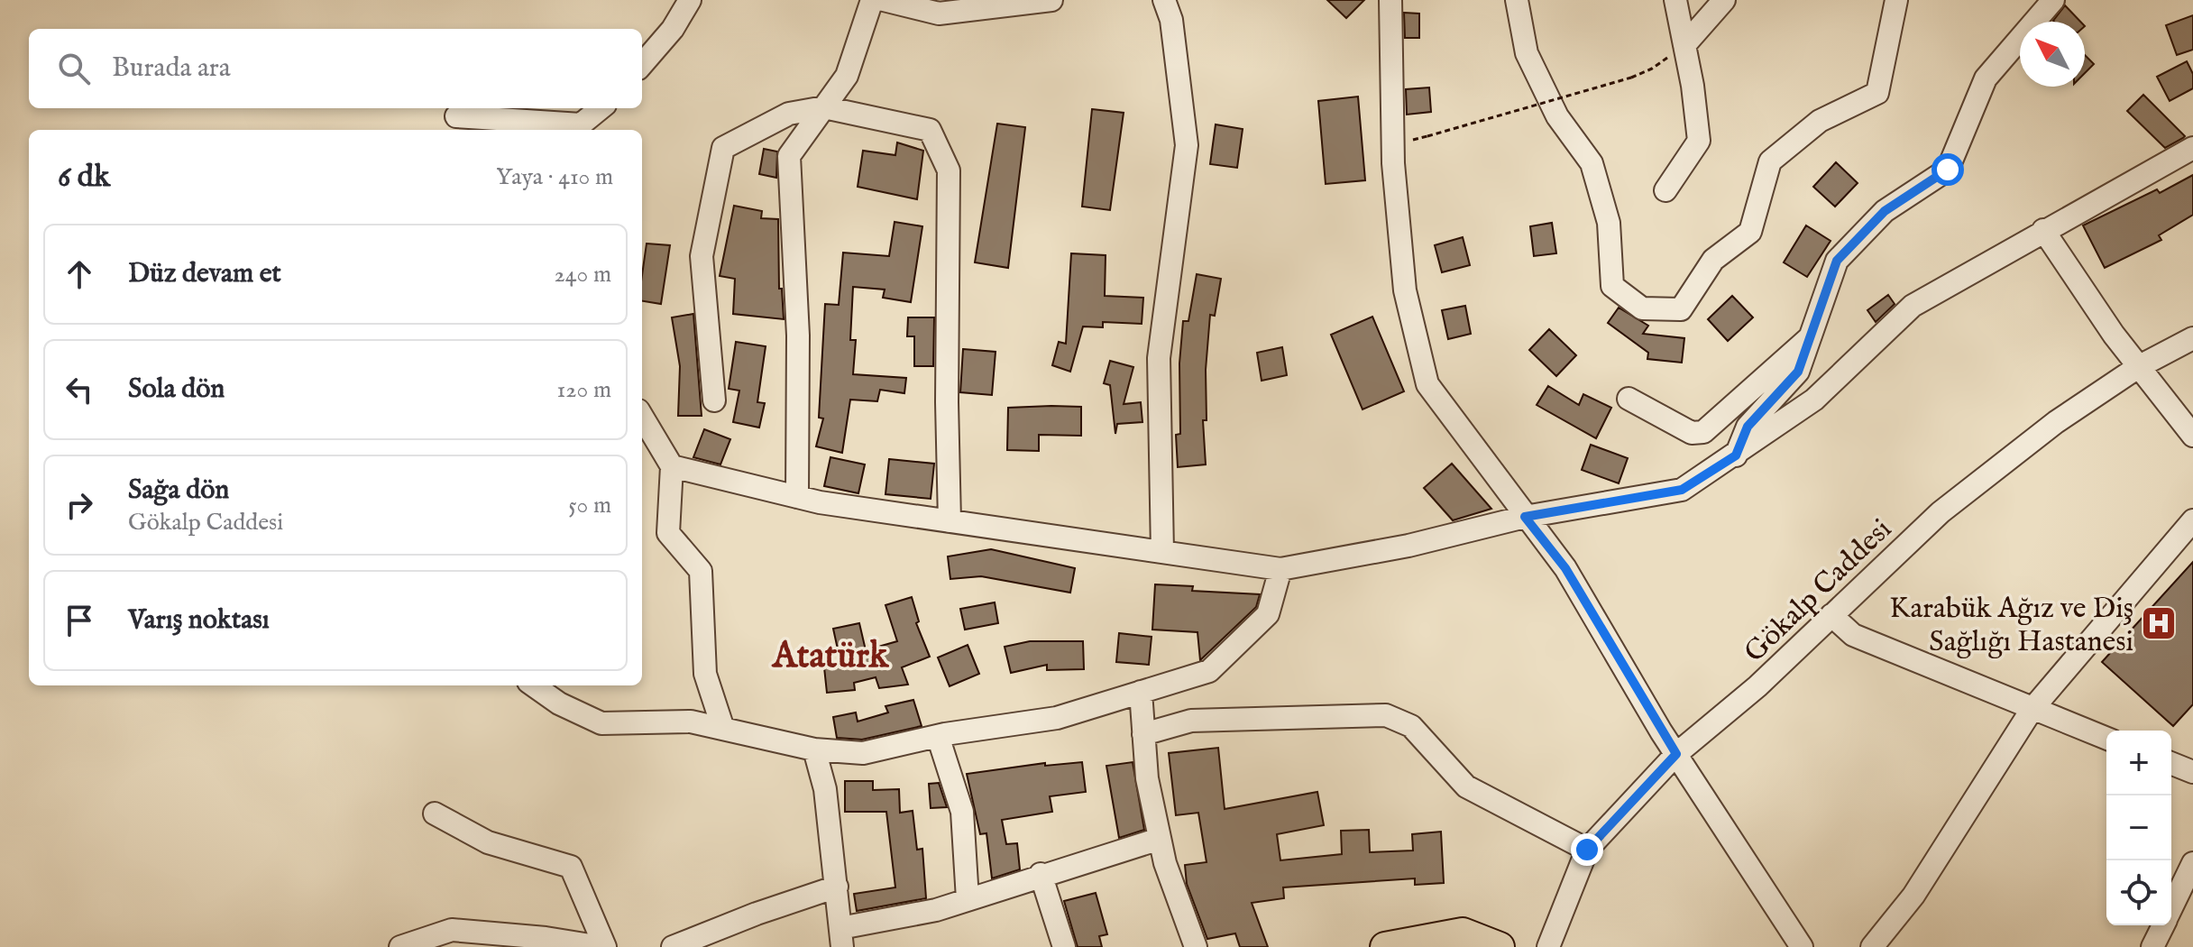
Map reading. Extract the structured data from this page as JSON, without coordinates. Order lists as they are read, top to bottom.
{
  "streets": {
    "street": ["Gökalp Caddesi"]
  },
  "districts": ["Atatürk"],
  "places": {
    "hospital": ["Karabük Ağız ve Diş Sağlığı Hastanesi"]
  },
  "north": "top left",
  "page": {
    "search": "Burada ara",
    "heading": ["6 dk", "Yaya · 410 m"],
    "list": [
      ["Düz devam et", "240 m"],
      ["Sola dön", "120 m"],
      ["Sağa dön", "Gökalp Caddesi", "50 m"],
      "Varış noktası"
    ],
    "map_buttons": ["+", "−"]
  }
}
